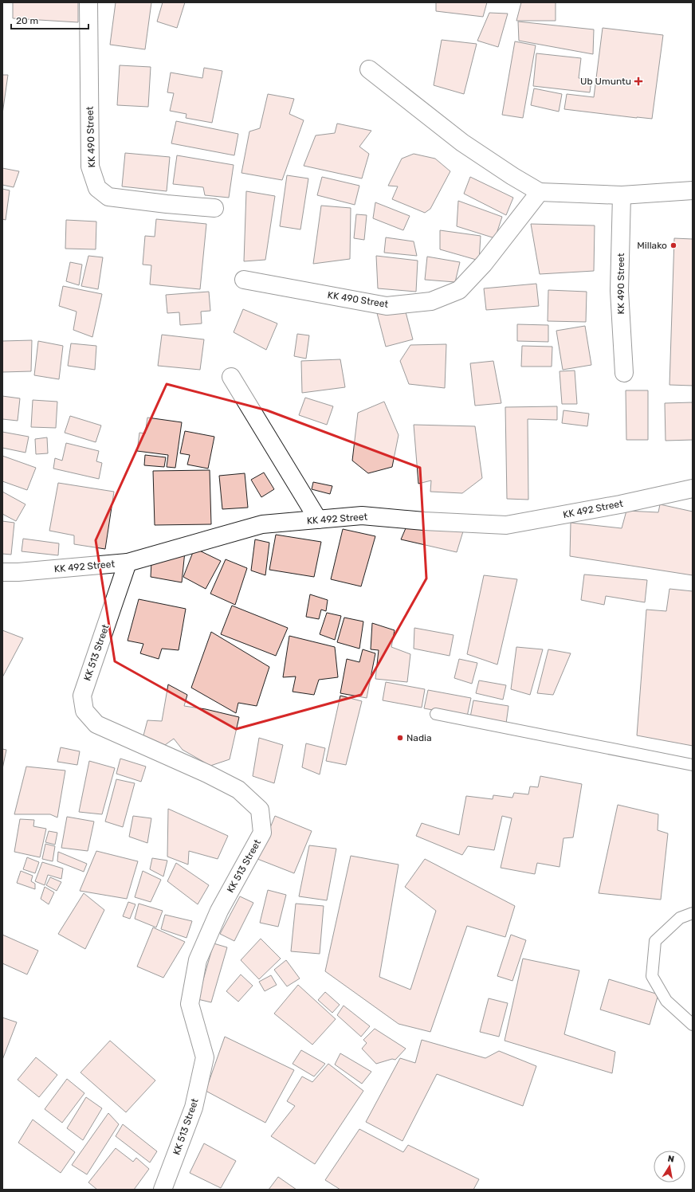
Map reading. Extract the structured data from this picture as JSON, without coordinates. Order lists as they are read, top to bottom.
{
  "streets": {
    "street": ["KK 490 Street", "KK 492 Street", "KK 513 Street"]
  },
  "crossings": [
    ["KK 492 Street", "KK 513 Street"]
  ],
  "places": {
    "health": ["Ub Umuntu"],
    "other": ["Millako", "Nadia"]
  },
  "scale_bar": "20 m",
  "north": "top"
}
